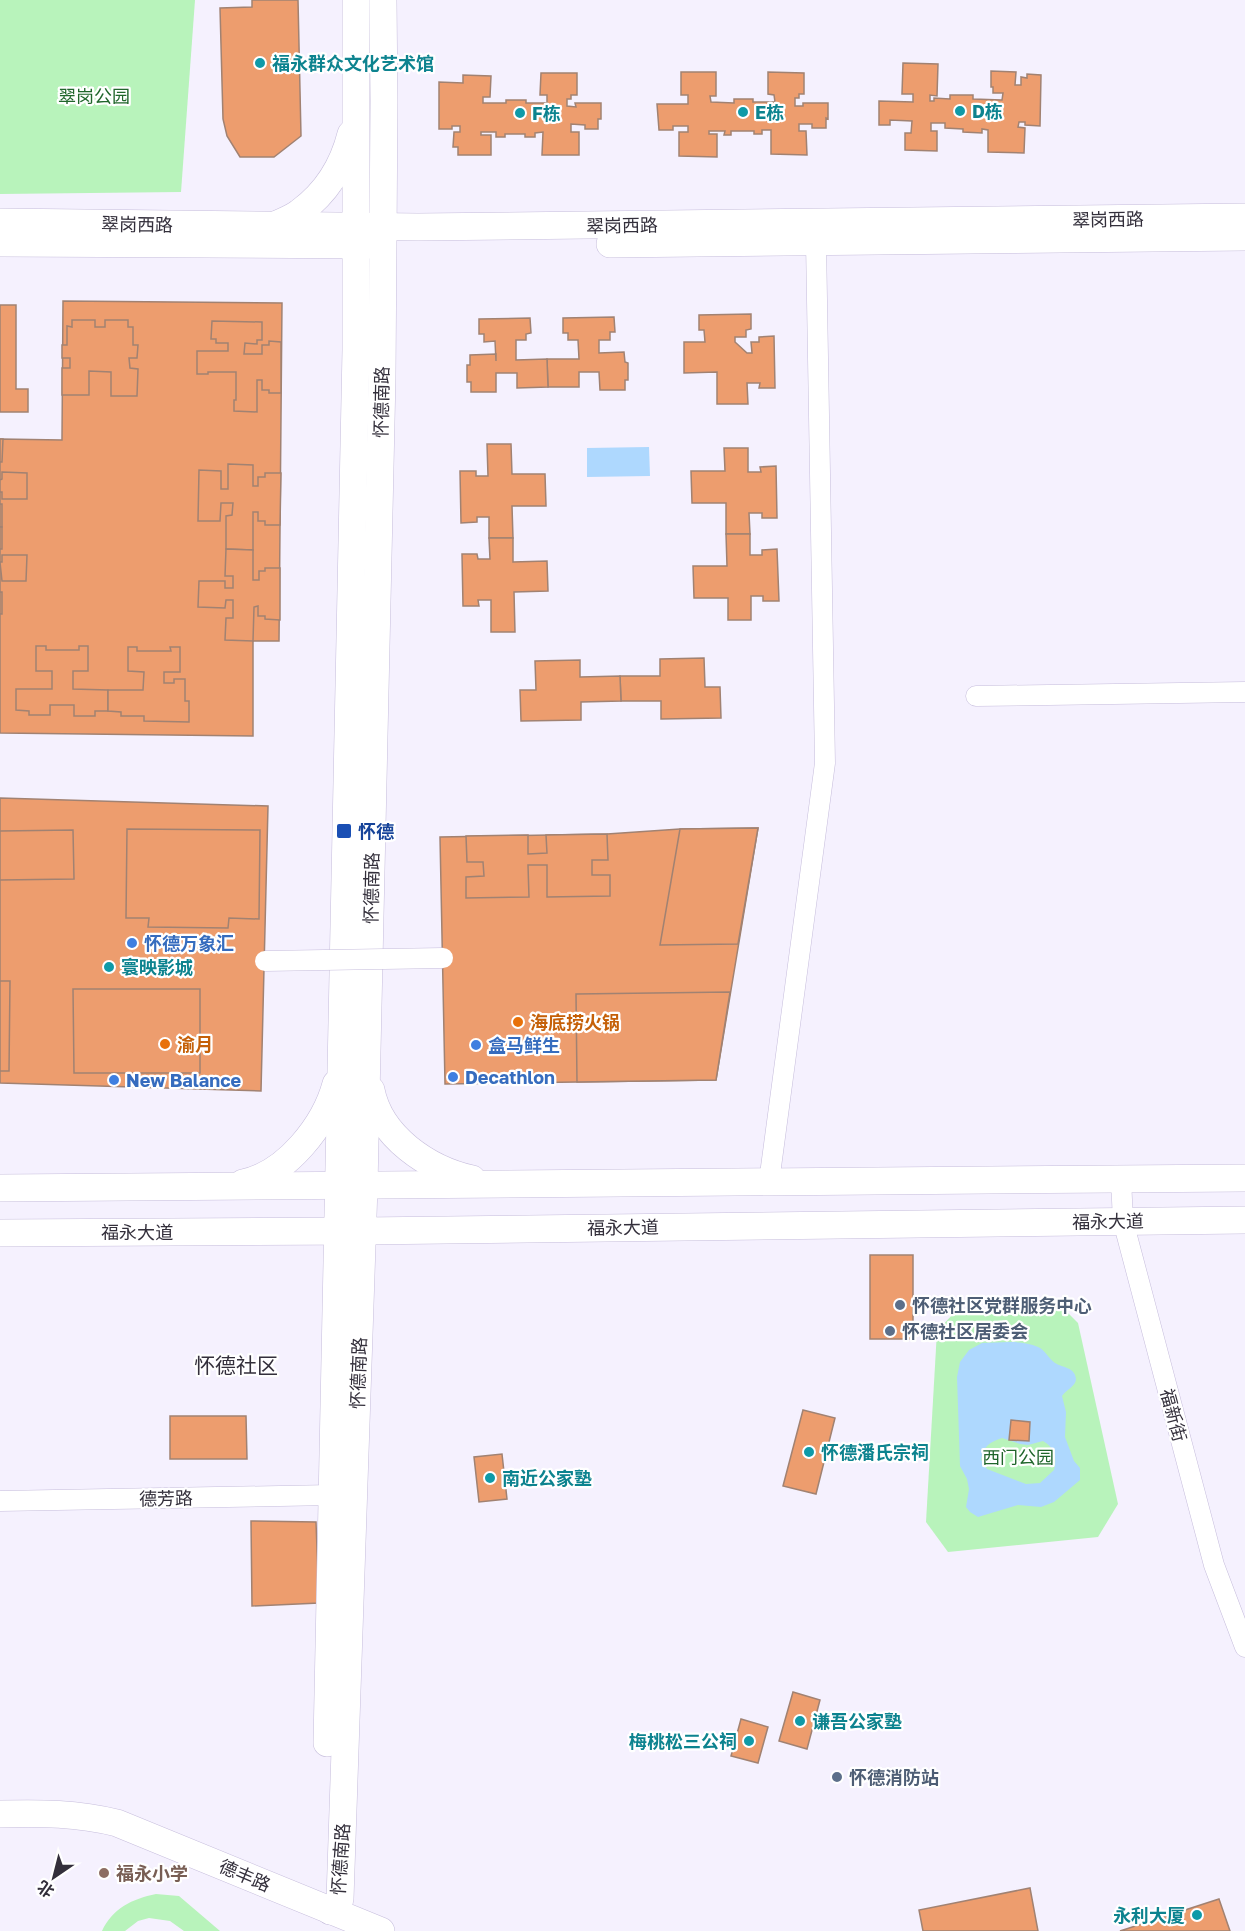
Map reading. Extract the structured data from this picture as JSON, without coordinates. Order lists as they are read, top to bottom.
{
  "streets": {
    "main road": [
      "翠岗西路",
      "怀德南路",
      "福永大道",
      "德丰路"
    ],
    "street": ["福新街", "德芳路"]
  },
  "crossings": [
    ["翠岗西路", "怀德南路"],
    ["怀德南路", "福永大道"],
    ["怀德南路", "德芳路"],
    ["怀德南路", "德丰路"],
    ["福永大道", "福新街"]
  ],
  "districts": ["怀德社区"],
  "parks": ["翠岗公园", "西门公园"],
  "places": {
    "other": [
      "福永群众文化艺术馆",
      "D栋",
      "E栋",
      "F栋",
      "怀德万象汇",
      "寰映影城",
      "海底捞火锅",
      "渝月",
      "盒马鲜生",
      "Decathlon",
      "New Balance",
      "怀德社区党群服务中心",
      "怀德社区居委会",
      "怀德潘氏宗祠",
      "南近公家塾",
      "谦吾公家塾",
      "梅桃松三公祠",
      "怀德消防站",
      "福永小学",
      "永利大厦"
    ],
    "transit": ["怀德"]
  },
  "north": "bottom left"
}
